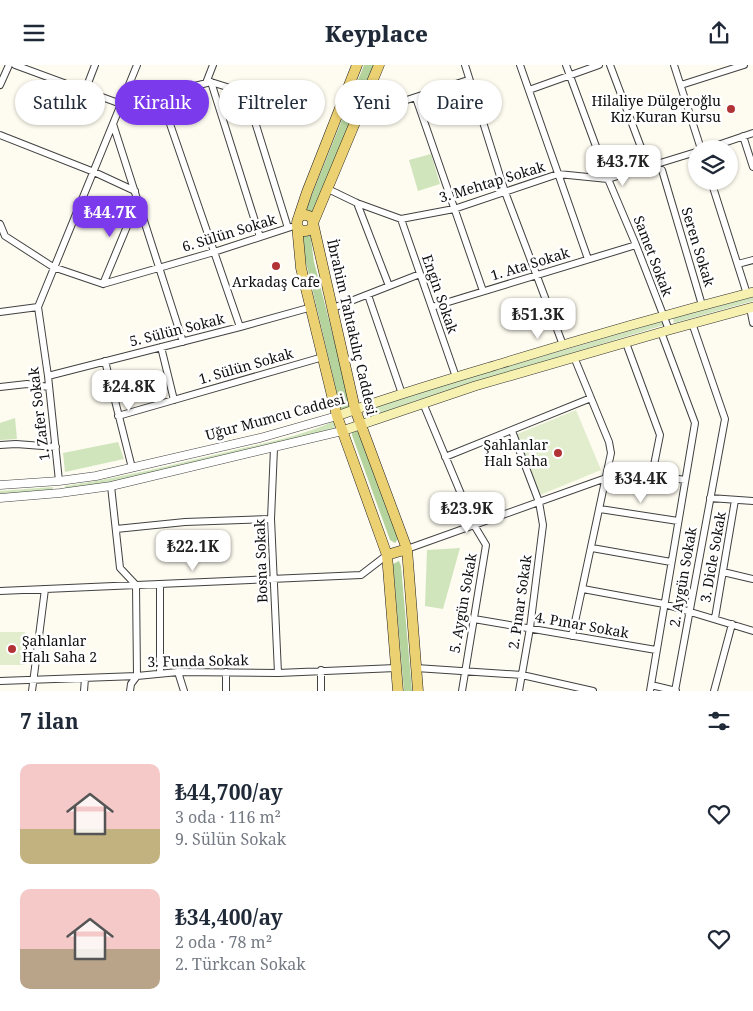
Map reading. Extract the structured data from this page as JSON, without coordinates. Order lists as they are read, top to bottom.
{
  "streets": {
    "main road": ["İbrahim Tahtakılıç Caddesi", "Uğur Mumcu Caddesi"],
    "street": [
      "3. Mehtap Sokak",
      "6. Sülün Sokak",
      "Seren Sokak",
      "Samet Sokak",
      "1. Ata Sokak",
      "Engin Sokak",
      "5. Sülün Sokak",
      "1. Sülün Sokak",
      "1. Zafer Sokak",
      "3. Dicle Sokak",
      "Bosna Sokak",
      "2. Aygün Sokak",
      "2. Pınar Sokak",
      "5. Aygün Sokak",
      "4. Pınar Sokak",
      "3. Funda Sokak"
    ]
  },
  "crossings": [
    ["3. Mehtap Sokak", "Seren Sokak"],
    ["3. Mehtap Sokak", "Samet Sokak"],
    ["3. Mehtap Sokak", "Engin Sokak"],
    ["Seren Sokak", "Uğur Mumcu Caddesi"],
    ["Samet Sokak", "1. Ata Sokak"],
    ["Samet Sokak", "Uğur Mumcu Caddesi"],
    ["Samet Sokak", "4. Pınar Sokak"],
    ["1. Ata Sokak", "Engin Sokak"],
    ["Engin Sokak", "Uğur Mumcu Caddesi"],
    ["İbrahim Tahtakılıç Caddesi", "Uğur Mumcu Caddesi"],
    ["5. Sülün Sokak", "1. Zafer Sokak"],
    ["1. Zafer Sokak", "Uğur Mumcu Caddesi"],
    ["Uğur Mumcu Caddesi", "Bosna Sokak"],
    ["Uğur Mumcu Caddesi", "2. Aygün Sokak"],
    ["Uğur Mumcu Caddesi", "5. Aygün Sokak"],
    ["Bosna Sokak", "3. Funda Sokak"],
    ["2. Pınar Sokak", "4. Pınar Sokak"],
    ["5. Aygün Sokak", "4. Pınar Sokak"]
  ],
  "places": [
    "Hilaliye Dülgeroğlu Kız Kuran Kursu",
    "Arkadaş Cafe",
    "Şahlanlar Halı Saha",
    "Şahlanlar Halı Saha 2"
  ],
  "page": {
    "header": "Keyplace",
    "chip": [
      "Satılık",
      "Kiralık",
      "Filtreler",
      "Yeni",
      "Daire"
    ],
    "price": [
      "₺43.7K",
      "₺44.7K",
      "₺51.3K",
      "₺24.8K",
      "₺34.4K",
      "₺23.9K",
      "₺22.1K"
    ],
    "heading": "7 ilan",
    "list": [
      {
        "name": "₺44,700/ay",
        "note": "3 oda · 116 m² · 9. Sülün Sokak"
      },
      {
        "name": "₺34,400/ay",
        "note": "2 oda · 78 m² · 2. Türkcan Sokak"
      }
    ]
  }
}
